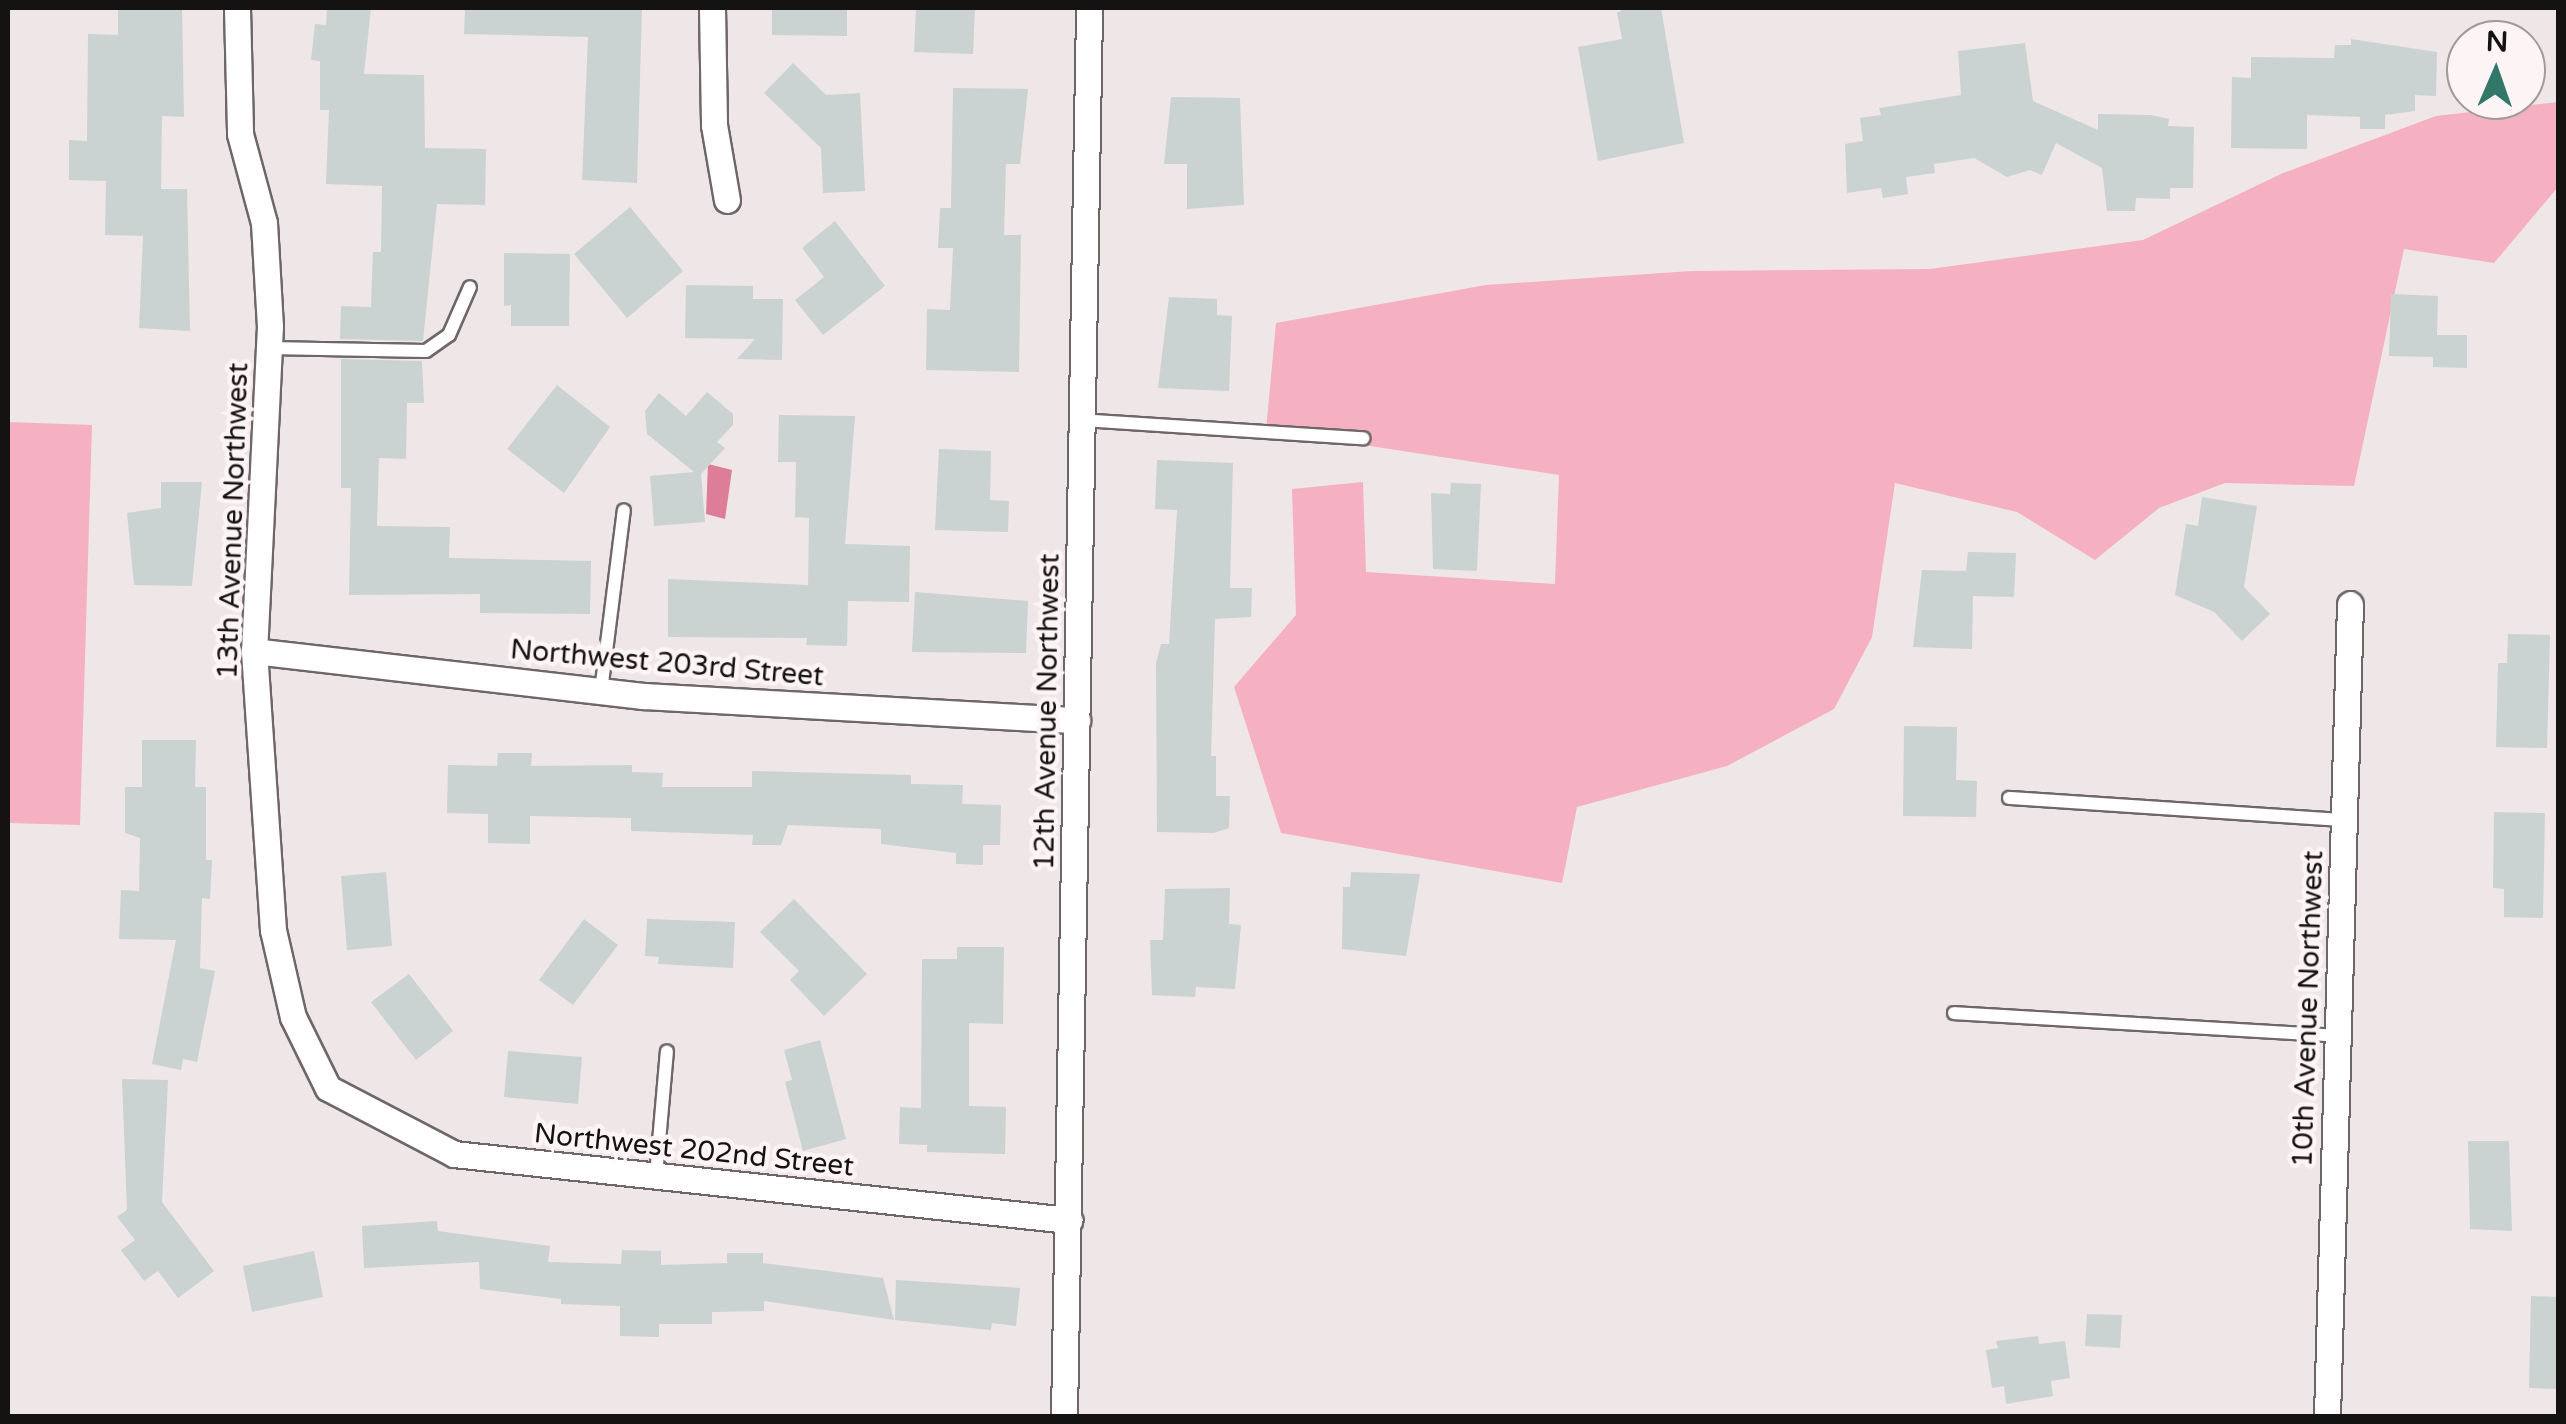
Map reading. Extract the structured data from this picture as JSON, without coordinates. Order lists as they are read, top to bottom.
{
  "streets": {
    "street": [
      "13th Avenue Northwest",
      "Northwest 203rd Street",
      "12th Avenue Northwest",
      "10th Avenue Northwest",
      "Northwest 202nd Street"
    ]
  },
  "crossings": [
    ["13th Avenue Northwest", "Northwest 203rd Street"],
    ["13th Avenue Northwest", "Northwest 202nd Street"],
    ["Northwest 203rd Street", "12th Avenue Northwest"],
    ["12th Avenue Northwest", "Northwest 202nd Street"]
  ],
  "north": "top"
}
